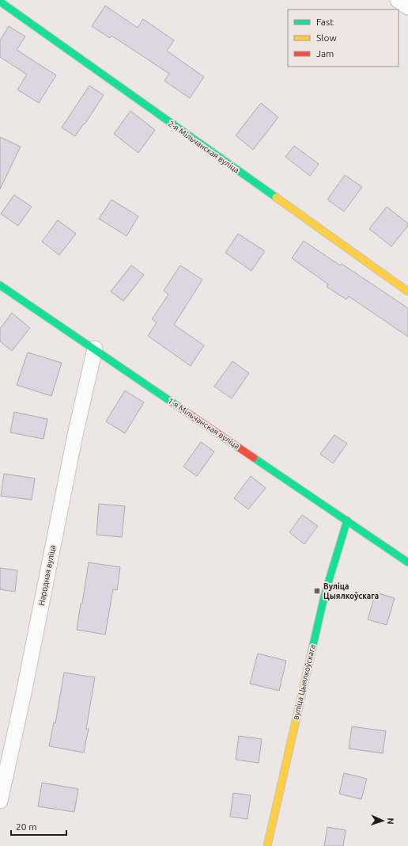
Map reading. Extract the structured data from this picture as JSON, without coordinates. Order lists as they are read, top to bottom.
{
  "streets": {
    "street": [
      "2-я Мільчанская вуліца",
      "1-я Мільчанская вуліца",
      "Народная вуліца",
      "вуліца Цыялкоўскага"
    ]
  },
  "crossings": [
    ["1-я Мільчанская вуліца", "Народная вуліца"],
    ["1-я Мільчанская вуліца", "вуліца Цыялкоўскага"]
  ],
  "places": {
    "transit": ["Вуліца Цыялкоўскага"]
  },
  "legend": ["Fast", "Slow", "Jam"],
  "scale_bar": "20 m",
  "north": "right"
}
